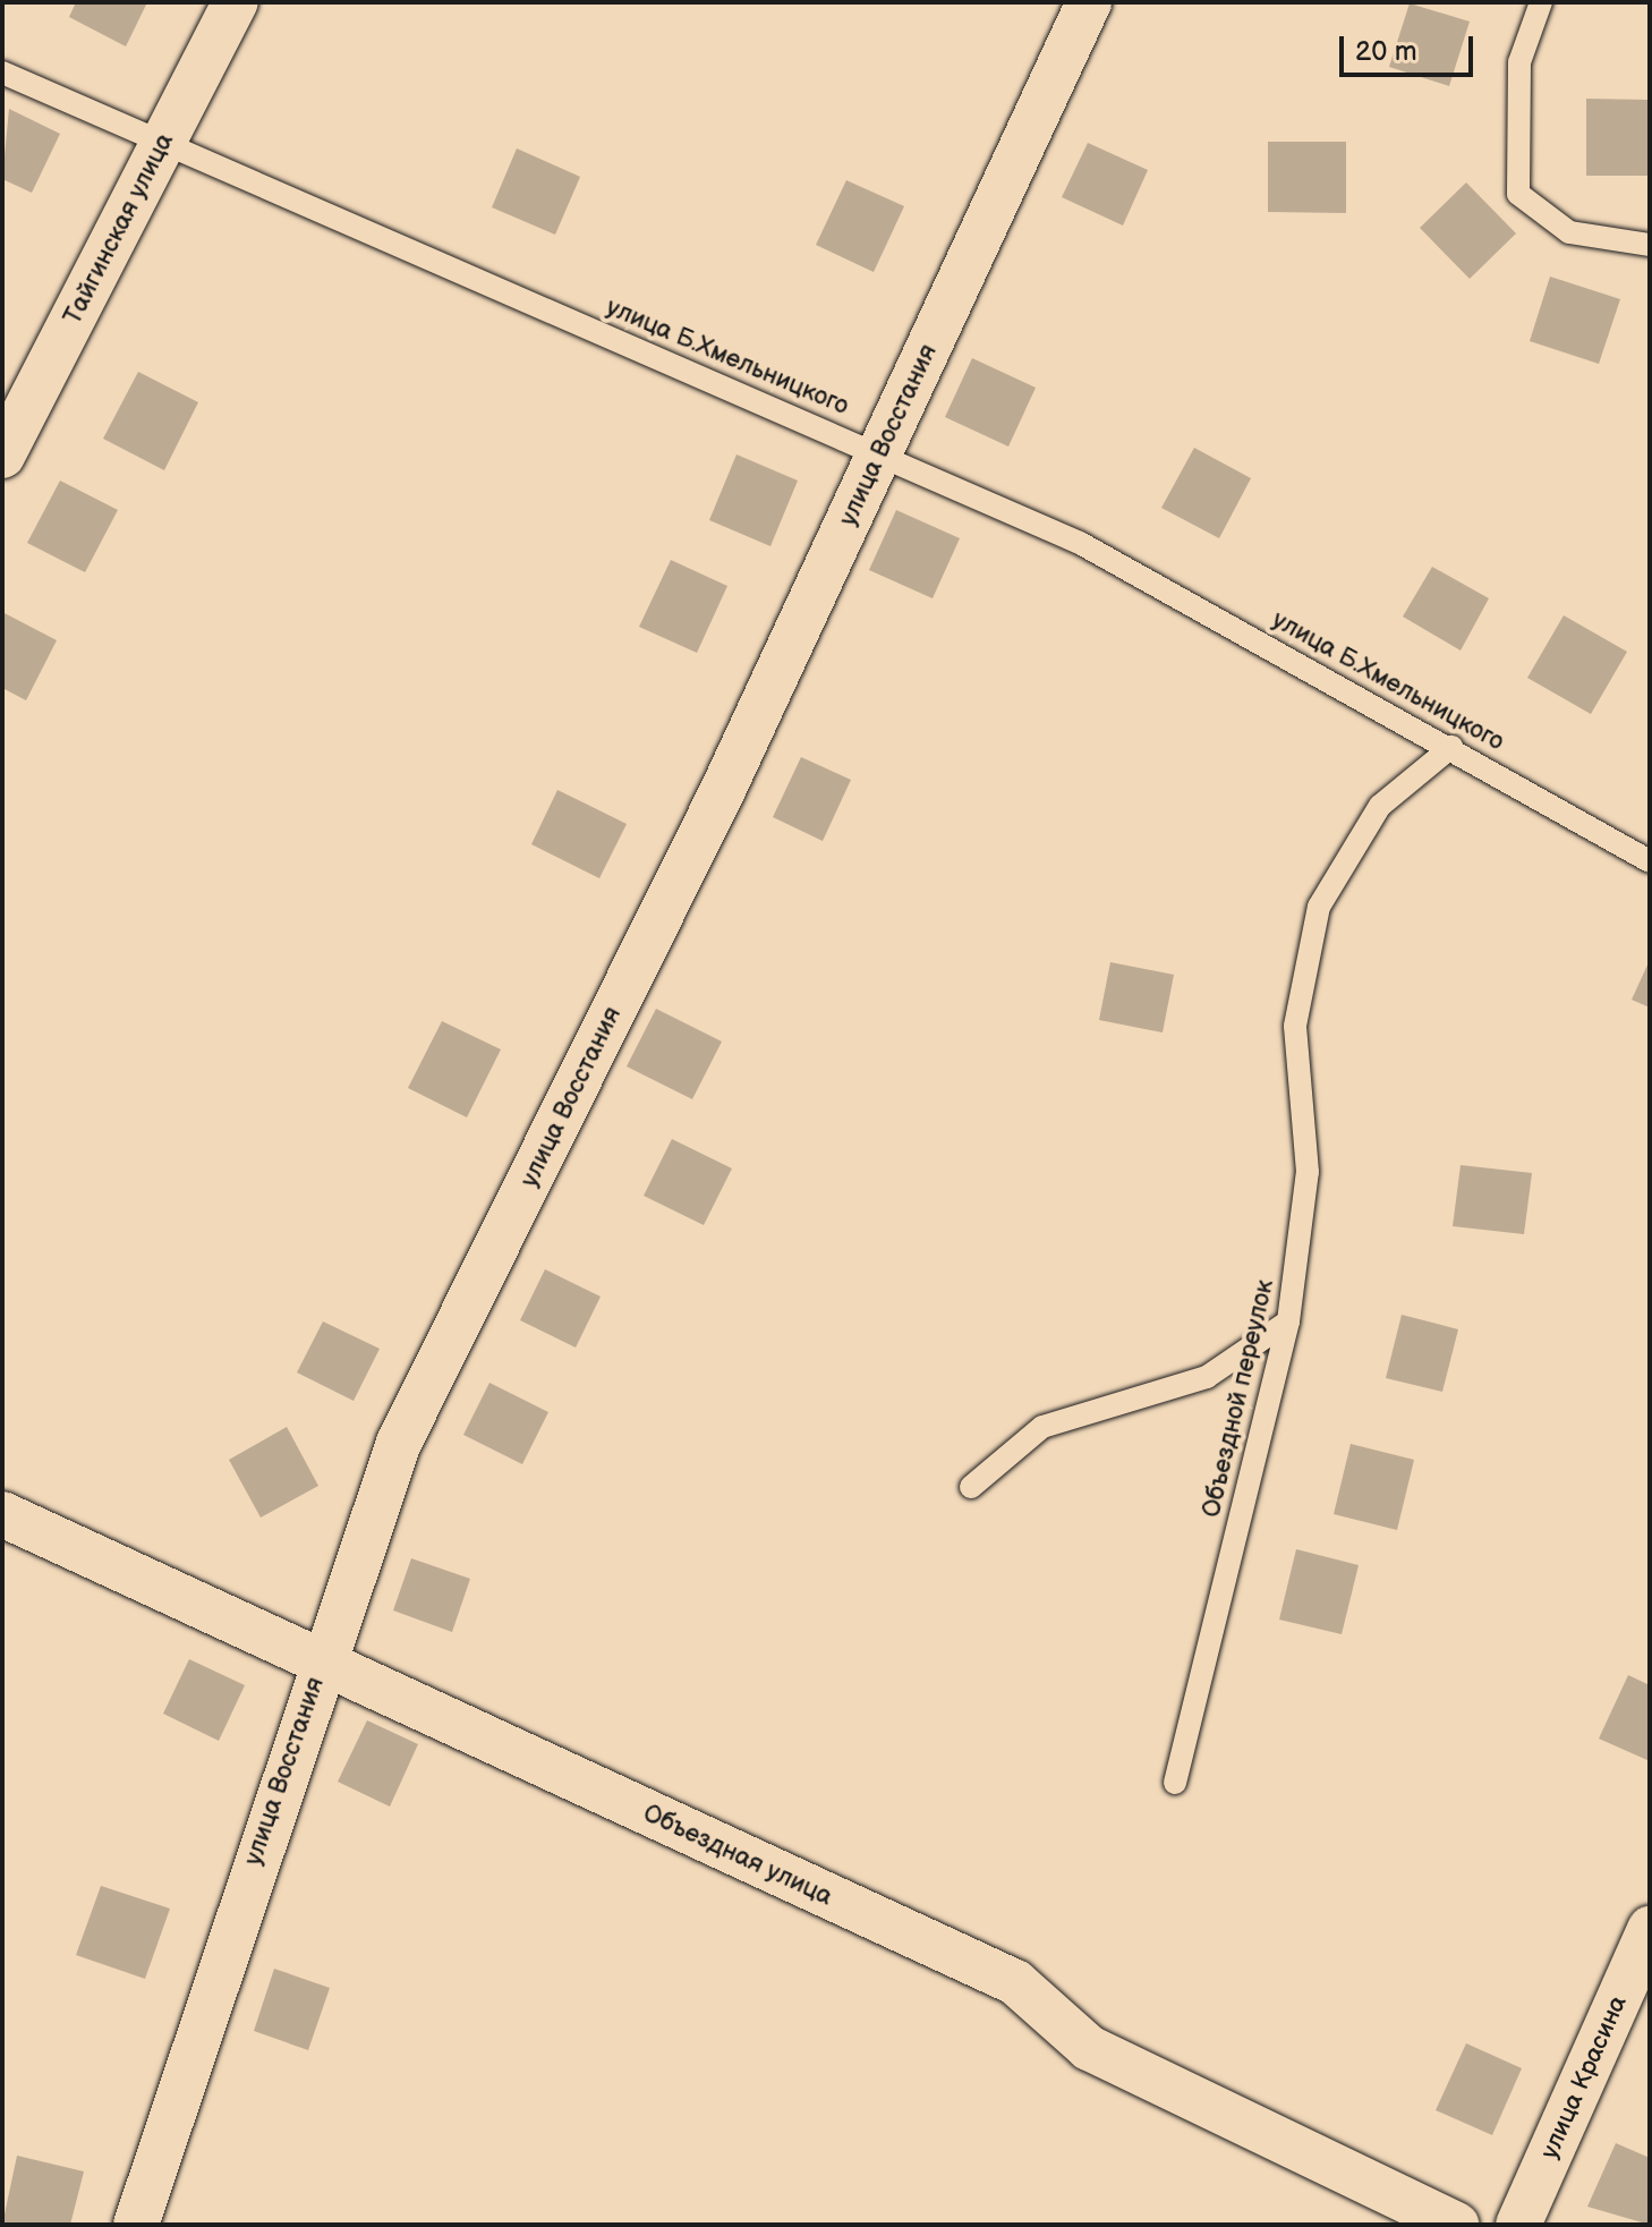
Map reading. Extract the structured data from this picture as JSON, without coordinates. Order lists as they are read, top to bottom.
{
  "streets": {
    "street": [
      "Тайгинская улица",
      "улица Восстания",
      "Объездная улица",
      "улица Красина"
    ],
    "lane": ["улица Б.Хмельницкого", "Объездной переулок"]
  },
  "crossings": [
    ["Тайгинская улица", "улица Б.Хмельницкого"],
    ["улица Б.Хмельницкого", "улица Восстания"],
    ["улица Б.Хмельницкого", "Объездной переулок"],
    ["улица Восстания", "Объездная улица"]
  ],
  "scale_bar": "20 m"
}
